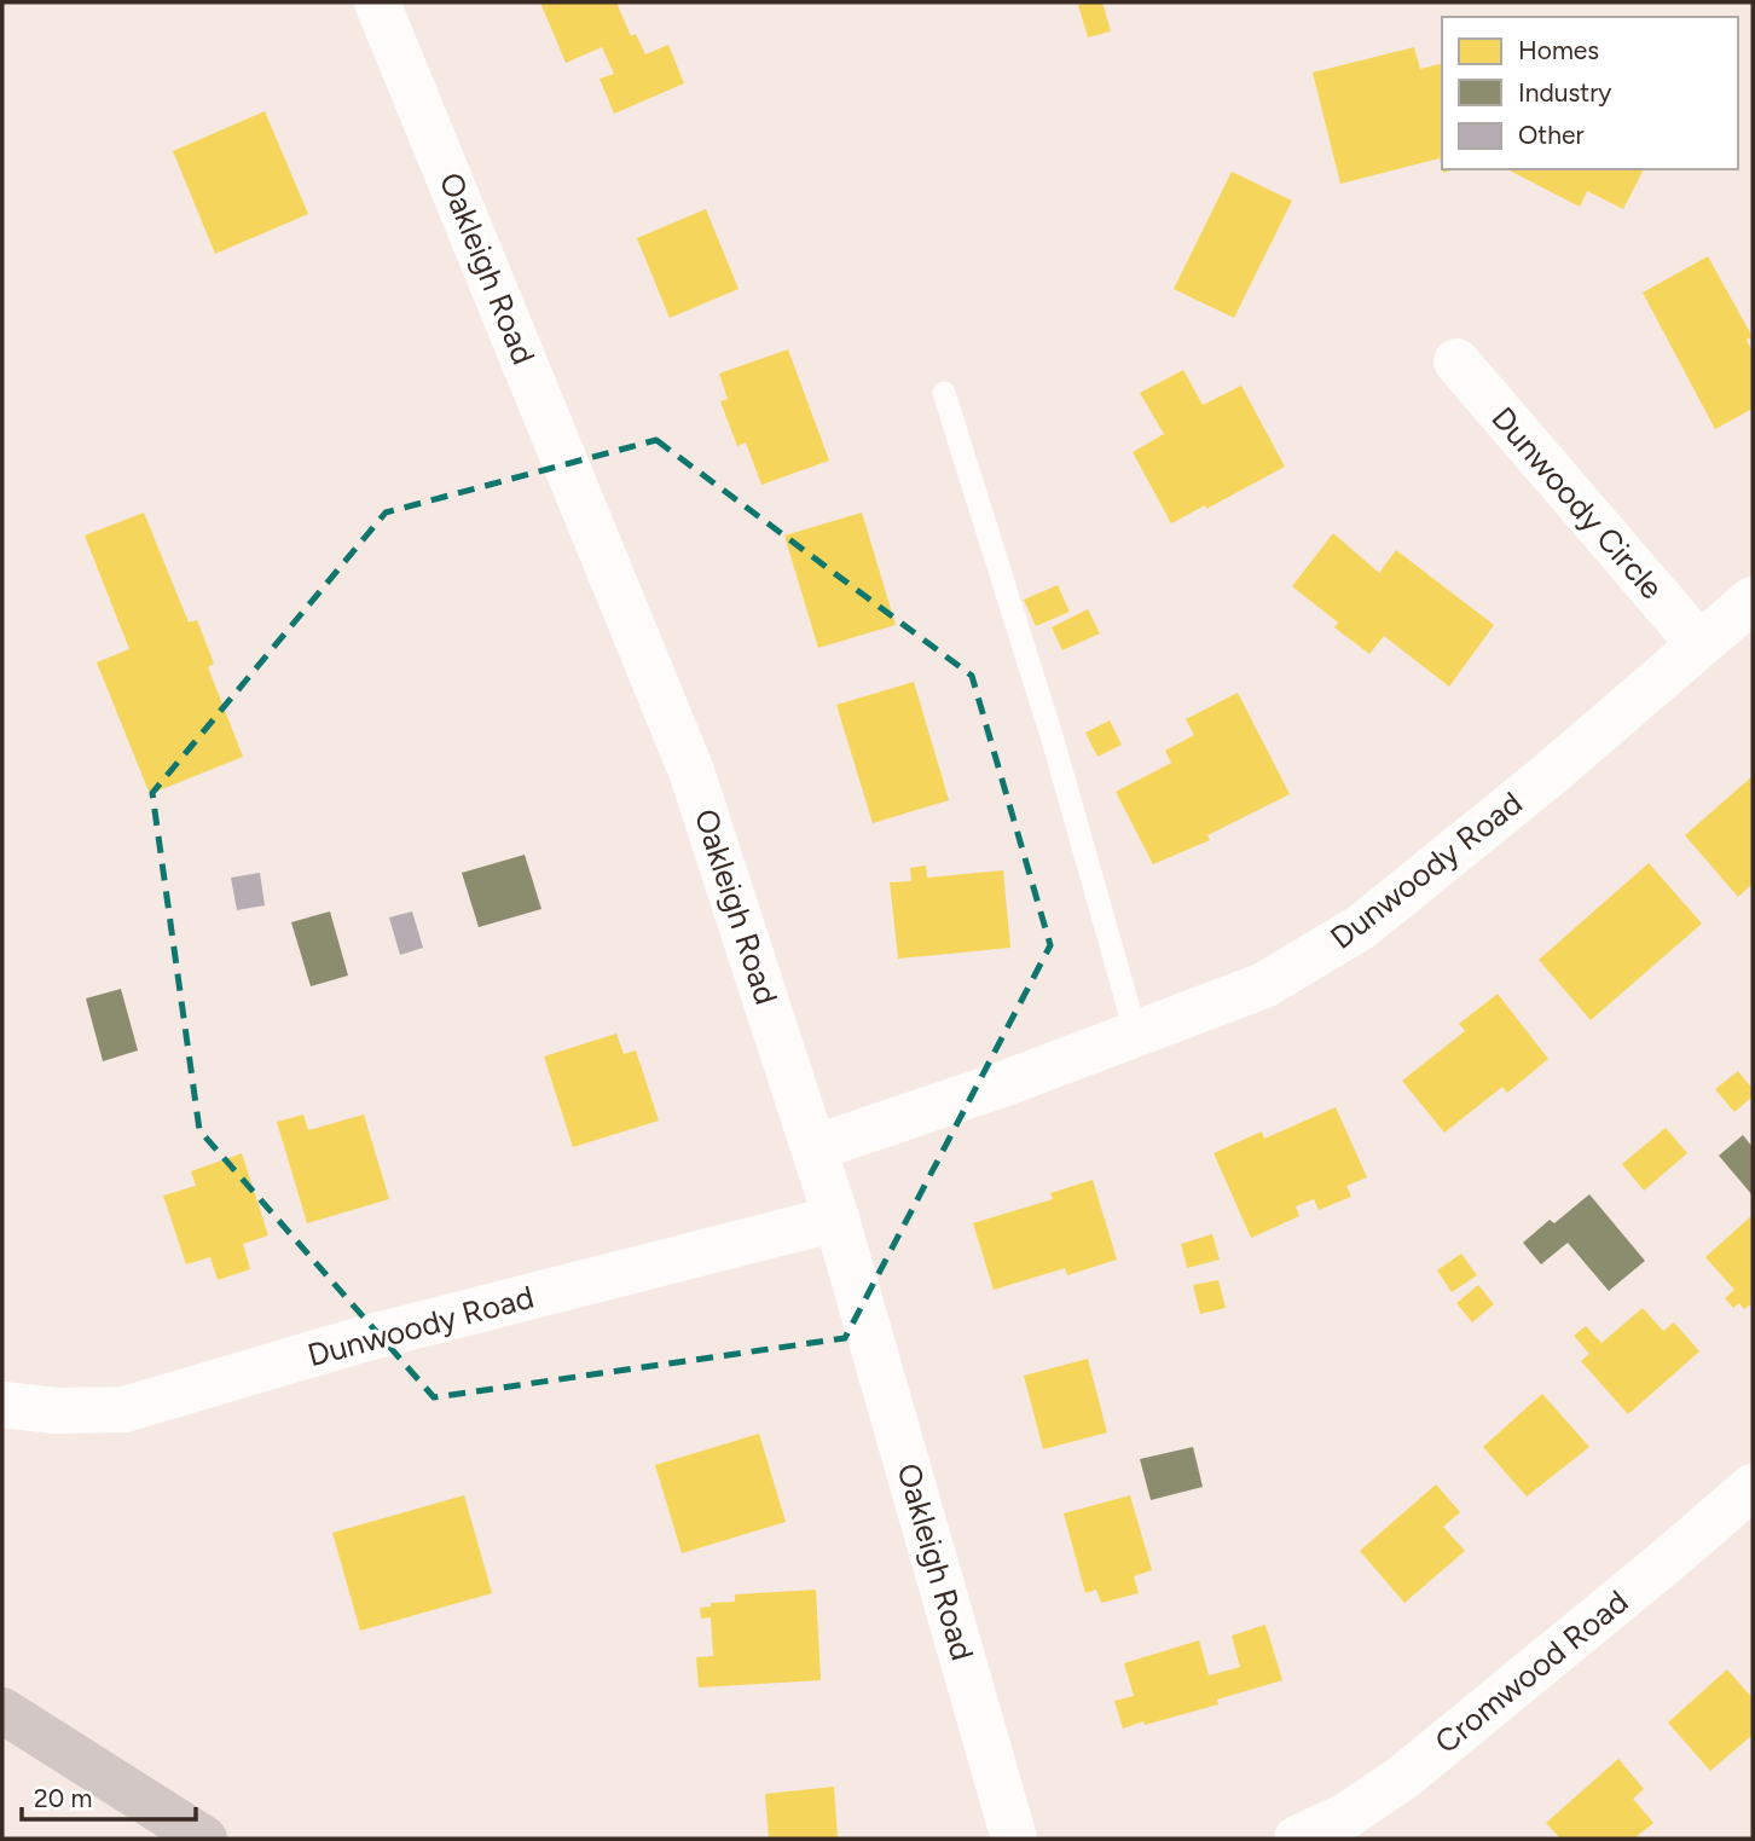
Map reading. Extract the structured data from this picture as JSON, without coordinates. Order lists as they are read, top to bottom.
{
  "streets": {
    "street": [
      "Oakleigh Road",
      "Dunwoody Circle",
      "Dunwoody Road",
      "Cromwood Road"
    ]
  },
  "crossings": [
    ["Oakleigh Road", "Dunwoody Road"],
    ["Dunwoody Circle", "Dunwoody Road"]
  ],
  "legend": ["Homes", "Industry", "Other"],
  "scale_bar": "20 m"
}
